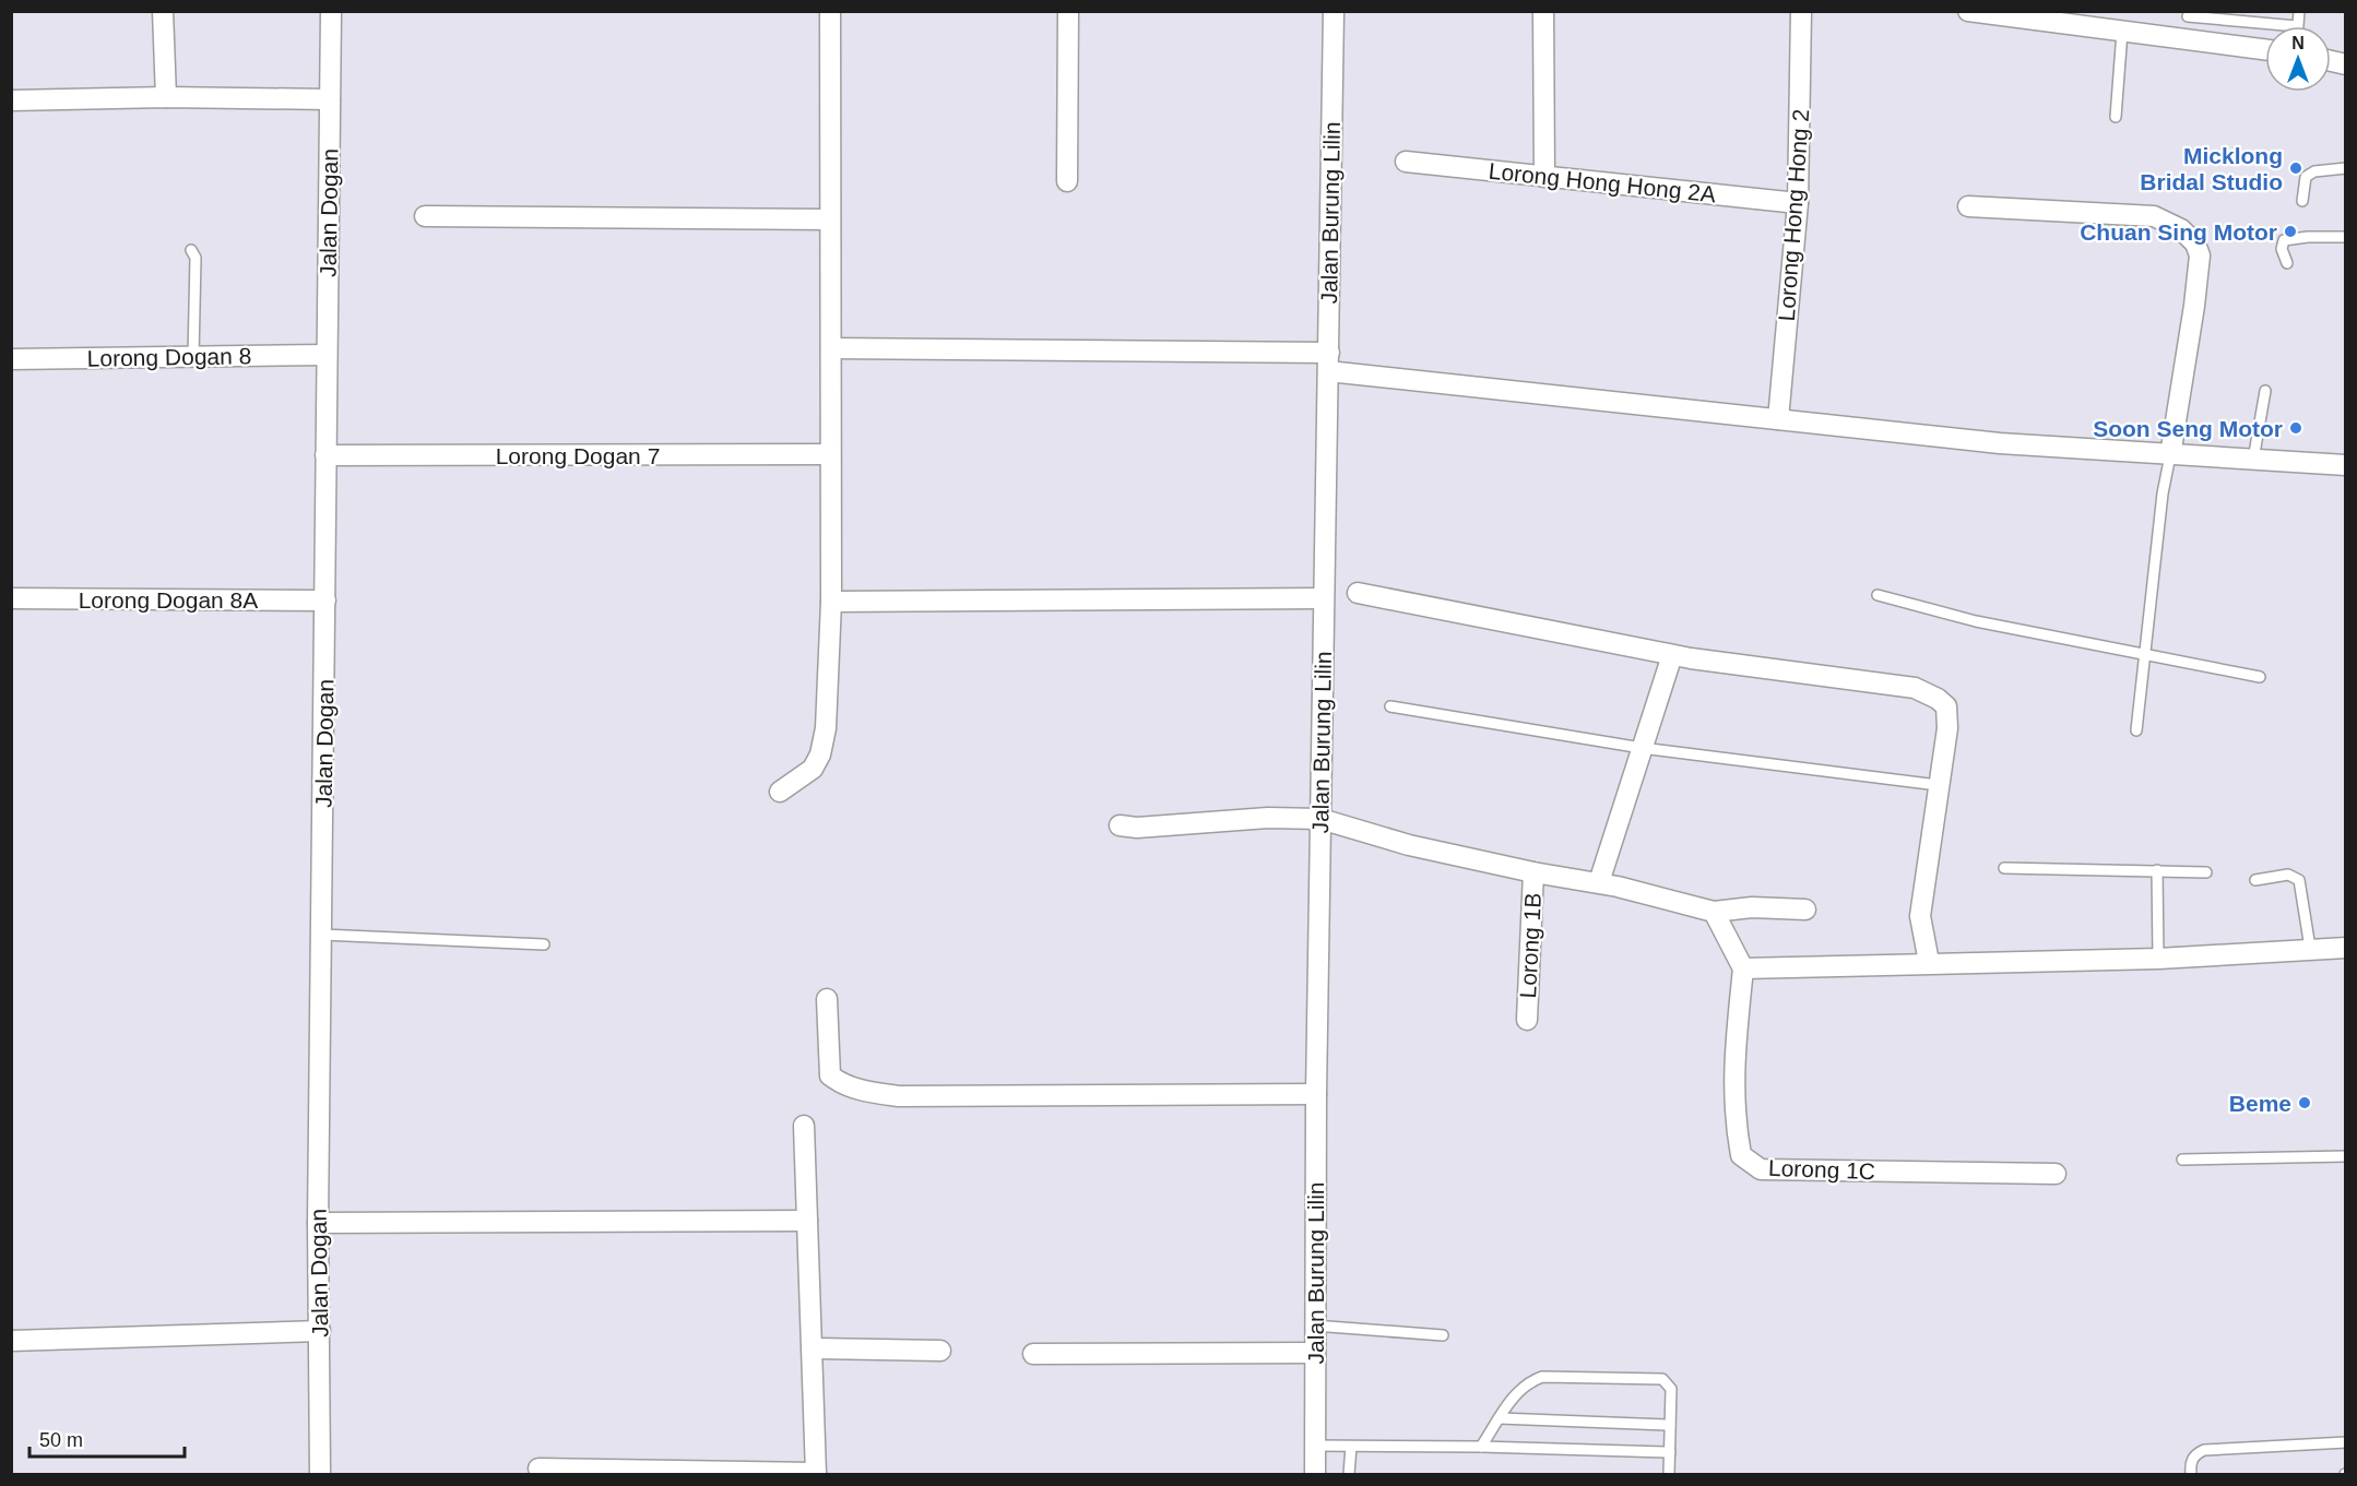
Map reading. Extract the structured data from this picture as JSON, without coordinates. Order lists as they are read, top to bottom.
{
  "streets": {
    "street": [
      "Lorong Hong Hong 2A",
      "Jalan Dogan",
      "Jalan Burung Lilin",
      "Lorong Hong Hong 2",
      "Lorong Dogan 8",
      "Lorong Dogan 7",
      "Lorong Dogan 8A",
      "Lorong 1B",
      "Lorong 1C"
    ]
  },
  "crossings": [
    ["Lorong Hong Hong 2A", "Lorong Hong Hong 2"],
    ["Jalan Dogan", "Lorong Dogan 8"],
    ["Jalan Dogan", "Lorong Dogan 7"],
    ["Jalan Dogan", "Lorong Dogan 8A"]
  ],
  "places": [
    "Micklong Bridal Studio",
    "Chuan Sing Motor",
    "Soon Seng Motor",
    "Beme"
  ],
  "scale_bar": "50 m",
  "north": "top"
}
